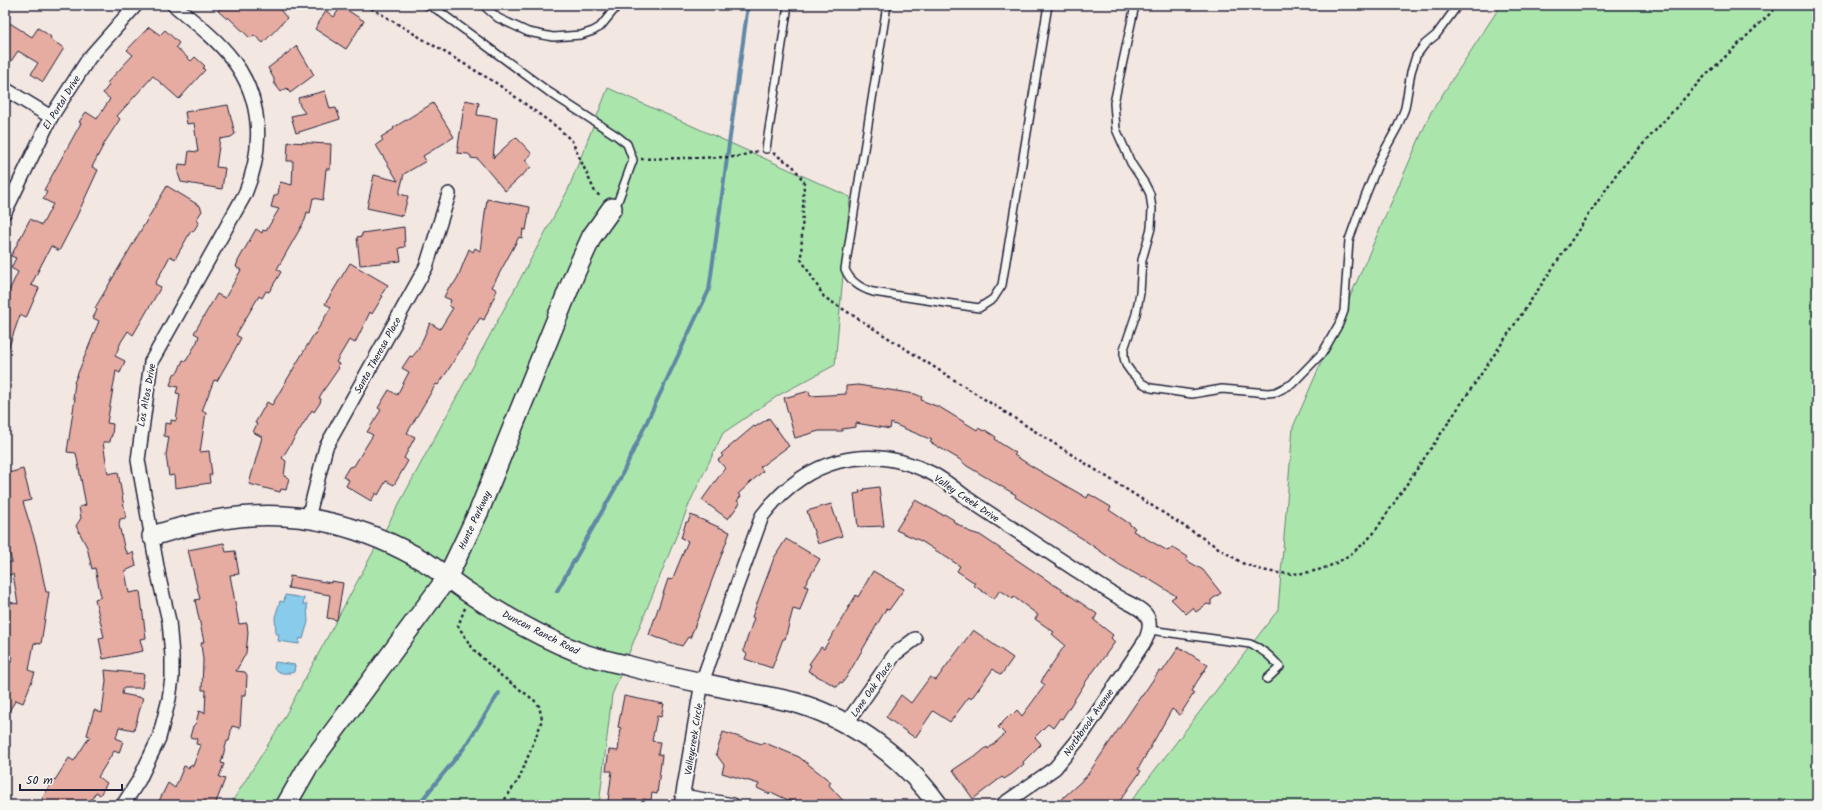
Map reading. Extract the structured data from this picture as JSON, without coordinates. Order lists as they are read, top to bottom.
{
  "streets": {
    "street": [
      "El Portal Drive",
      "Santa Theresa Place",
      "Los Altos Drive",
      "Valley Creek Drive",
      "Hunte Parkway",
      "Duncan Ranch Road",
      "Lone Oak Place",
      "Northbrook Avenue",
      "Valleycreek Circle"
    ]
  },
  "crossings": [
    ["Santa Theresa Place", "Duncan Ranch Road"],
    ["Los Altos Drive", "Duncan Ranch Road"],
    ["Valley Creek Drive", "Duncan Ranch Road"],
    ["Valley Creek Drive", "Northbrook Avenue"],
    ["Valley Creek Drive", "Valleycreek Circle"],
    ["Hunte Parkway", "Duncan Ranch Road"],
    ["Duncan Ranch Road", "Lone Oak Place"],
    ["Duncan Ranch Road", "Valleycreek Circle"]
  ],
  "scale_bar": "50 m"
}
